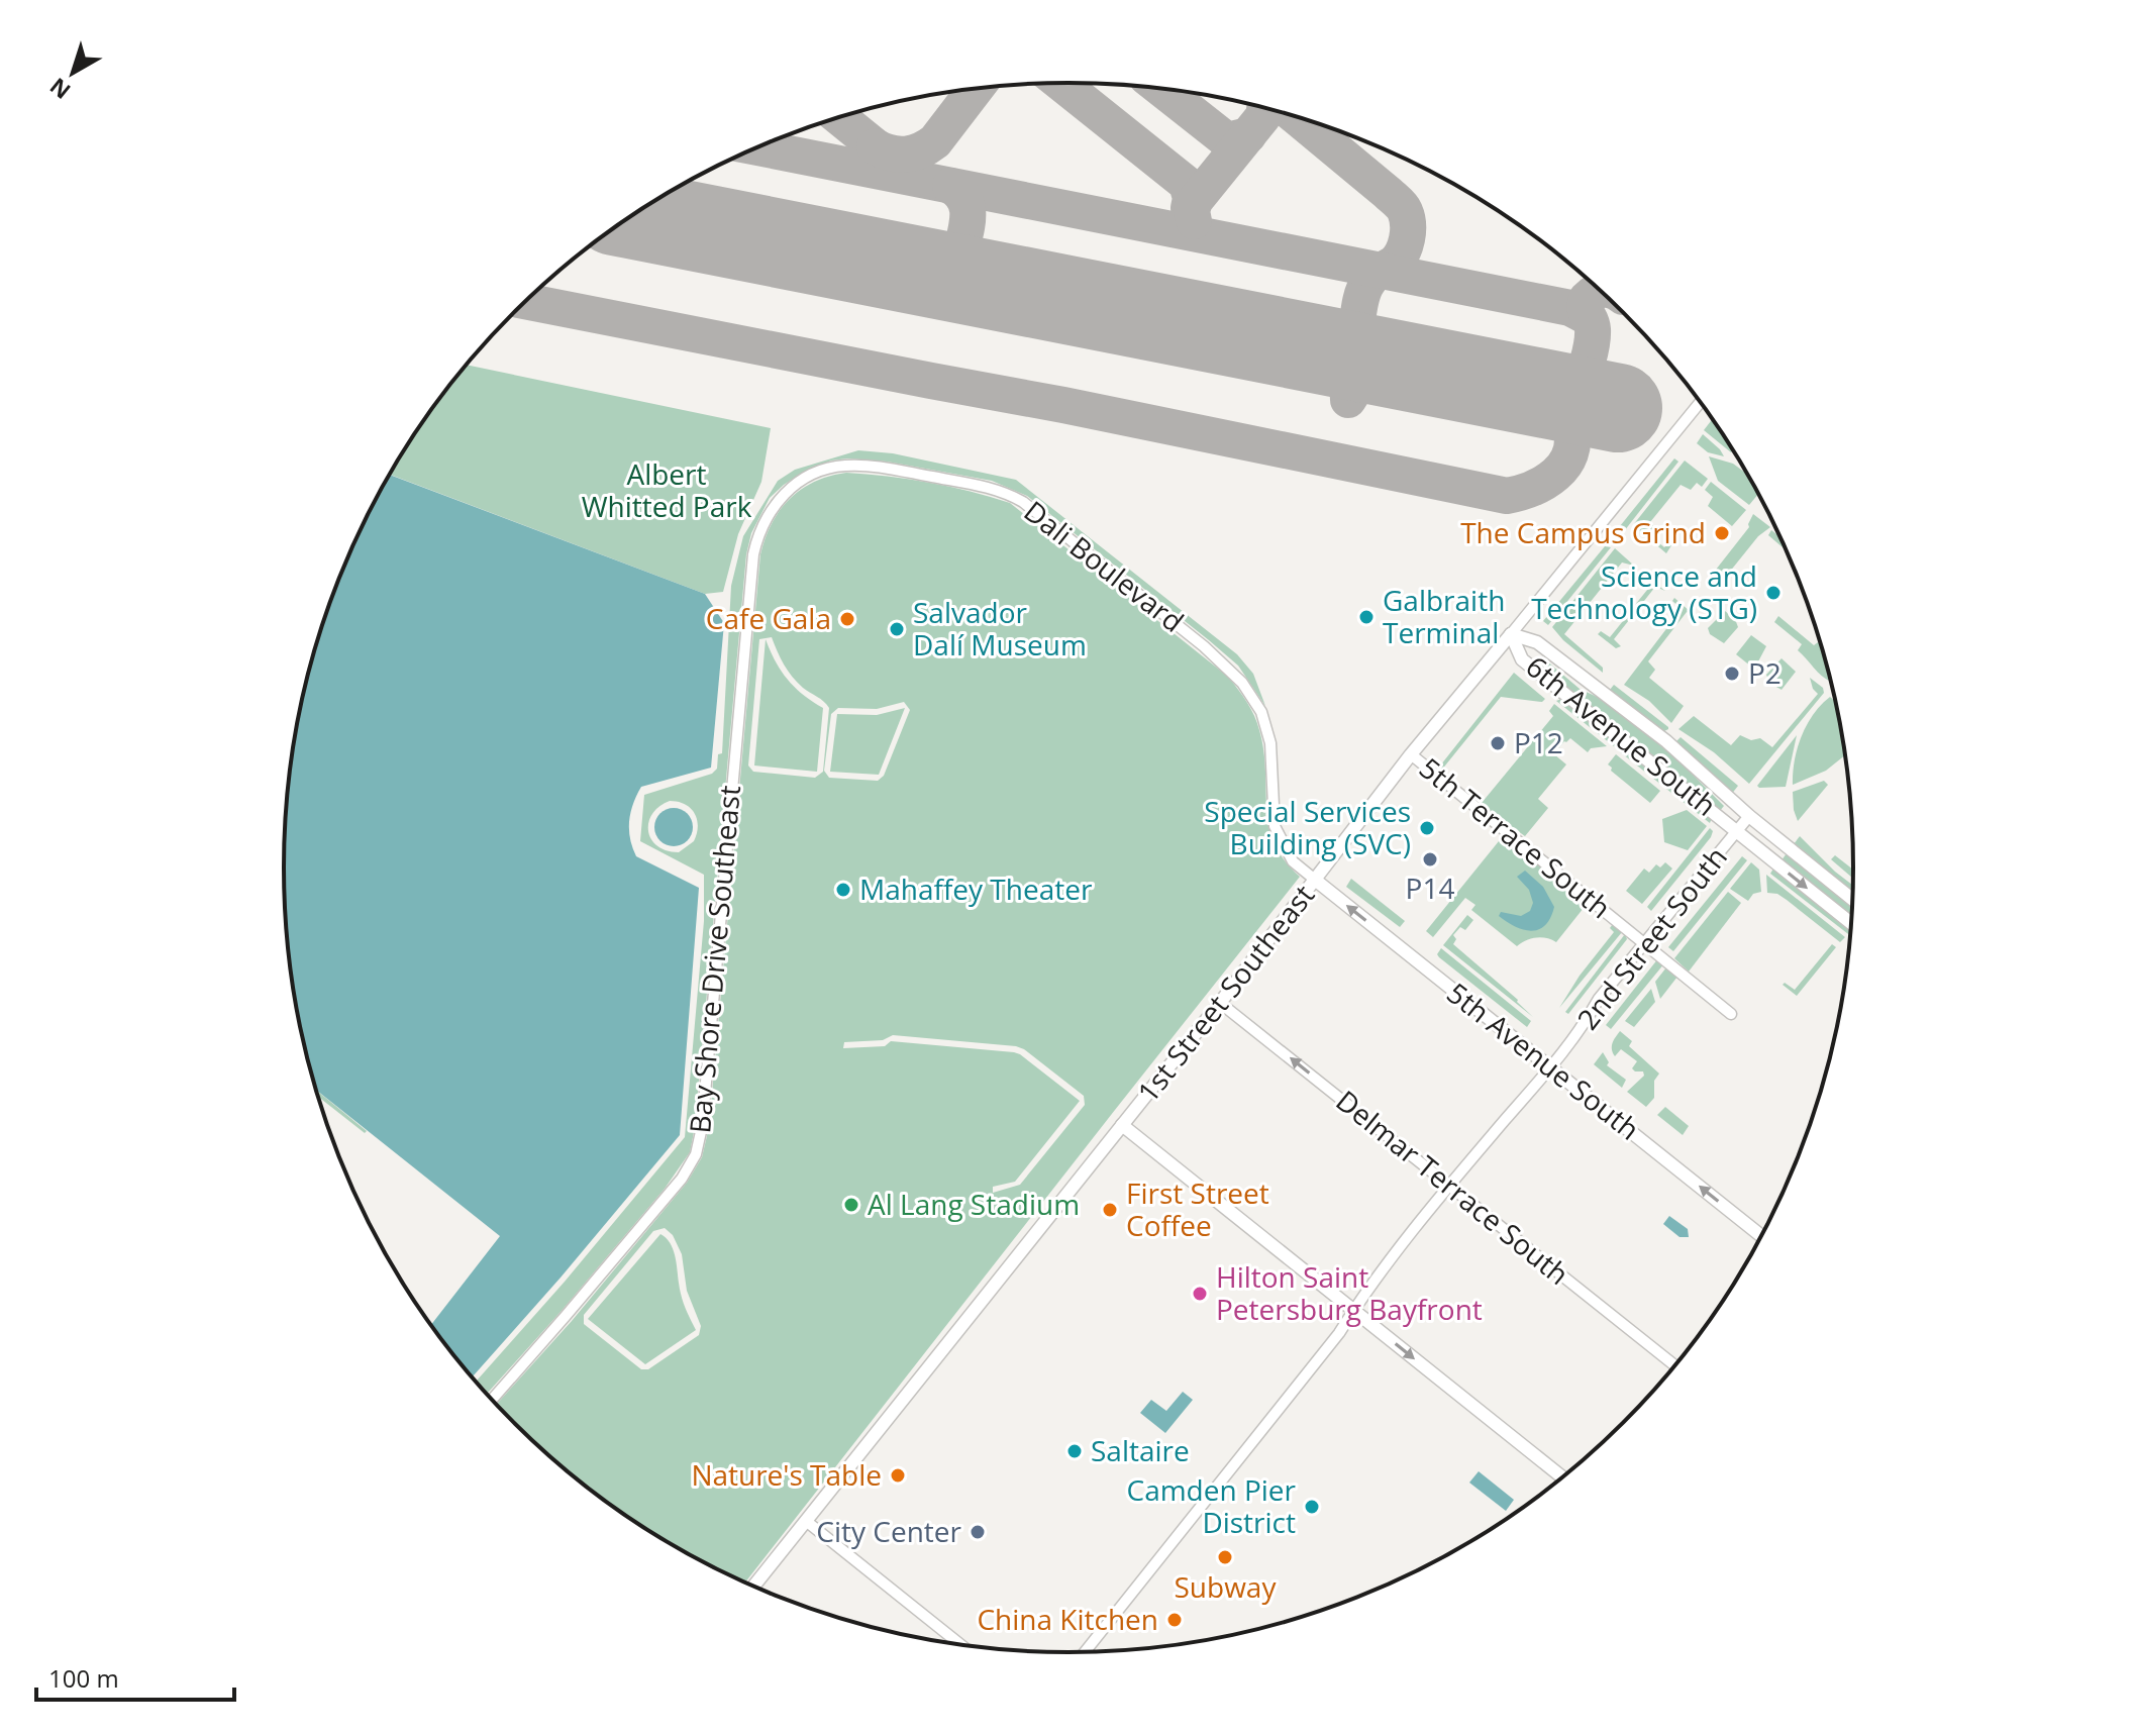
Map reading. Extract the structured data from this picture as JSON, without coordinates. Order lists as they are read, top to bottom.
{
  "streets": {
    "street": [
      "Dali Boulevard",
      "6th Avenue South",
      "5th Terrace South",
      "2nd Street South",
      "Bay Shore Drive Southeast",
      "1st Street Southeast",
      "5th Avenue South",
      "Delmar Terrace South"
    ]
  },
  "crossings": [
    ["Dali Boulevard", "Bay Shore Drive Southeast"],
    ["Dali Boulevard", "1st Street Southeast"],
    ["Dali Boulevard", "5th Avenue South"],
    ["6th Avenue South", "2nd Street South"],
    ["6th Avenue South", "1st Street Southeast"],
    ["5th Terrace South", "2nd Street South"],
    ["5th Terrace South", "1st Street Southeast"],
    ["2nd Street South", "5th Avenue South"],
    ["2nd Street South", "Delmar Terrace South"],
    ["1st Street Southeast", "5th Avenue South"],
    ["1st Street Southeast", "Delmar Terrace South"]
  ],
  "one_way": ["5th Avenue South", "Delmar Terrace South"],
  "parks": ["Albert Whitted Park"],
  "places": [
    "The Campus Grind",
    "Science and Technology (STG)",
    "Galbraith Terminal",
    "Cafe Gala",
    "Salvador Dalí Museum",
    "P2",
    "P12",
    "Special Services Building (SVC)",
    "P14",
    "Mahaffey Theater",
    "Al Lang Stadium",
    "First Street Coffee",
    "Hilton Saint Petersburg Bayfront",
    "Saltaire",
    "Nature's Table",
    "Camden Pier District",
    "City Center",
    "Subway",
    "China Kitchen"
  ],
  "scale_bar": "100 m",
  "north": "bottom left"
}
